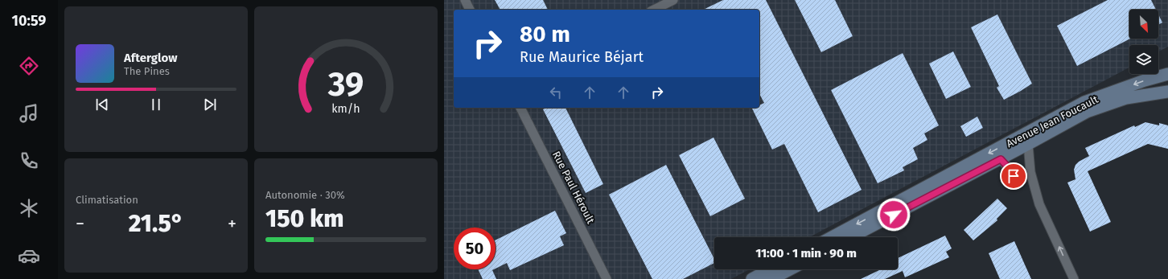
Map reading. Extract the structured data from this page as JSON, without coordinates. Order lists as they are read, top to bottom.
{
  "streets": {
    "main road": ["Avenue Jean Foucault"],
    "street": ["Rue Paul Héroult"]
  },
  "north": "bottom right",
  "page": {
    "tabs": "10:59",
    "turn": ["80 m", "Rue Maurice Béjart"],
    "song": ["Afterglow", "The Pines"],
    "tile": [
      "Climatisation",
      ["Autonomie · 30%", "150 km"]
    ],
    "heat": ["−", "21.5°", "+"],
    "limit": "50",
    "trip": "11:00 · 1 min · 90 m",
    "gauge": ["39", "km/h"]
  }
}
